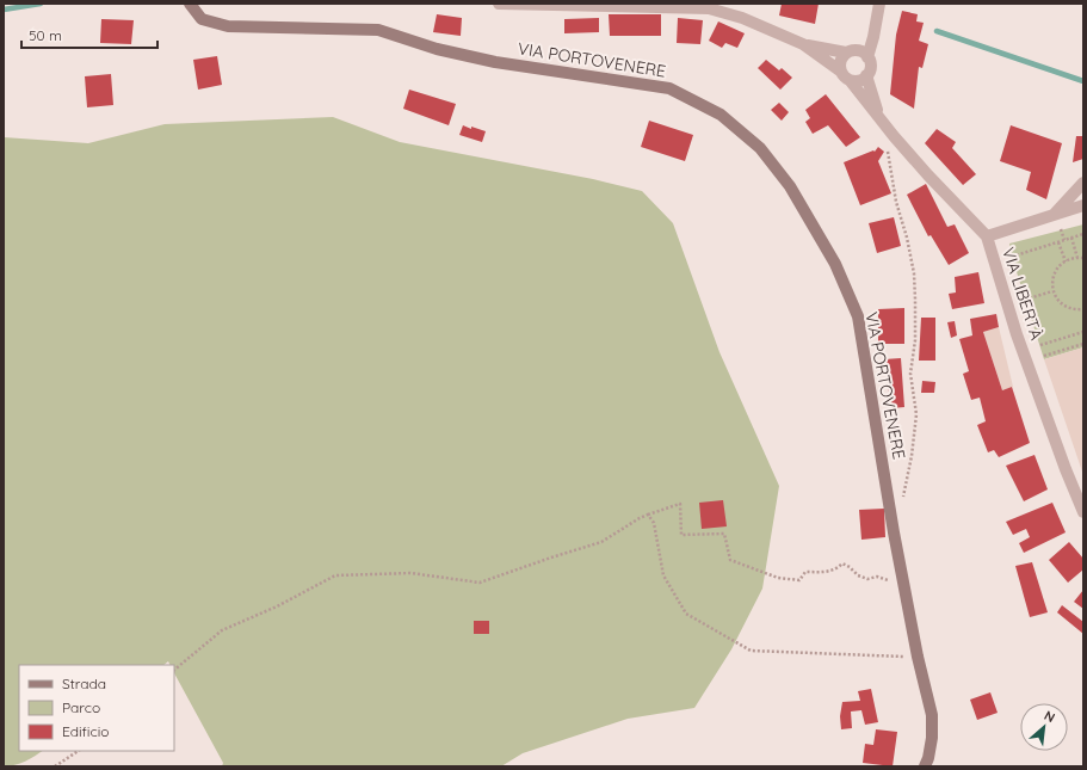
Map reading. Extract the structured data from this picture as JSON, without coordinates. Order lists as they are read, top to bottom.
{
  "streets": {
    "main road": ["VIA PORTOVENERE"],
    "street": ["VIA LIBERTÀ"]
  },
  "legend": ["Strada", "Parco", "Edificio"],
  "scale_bar": "50 m",
  "north": "top right"
}
